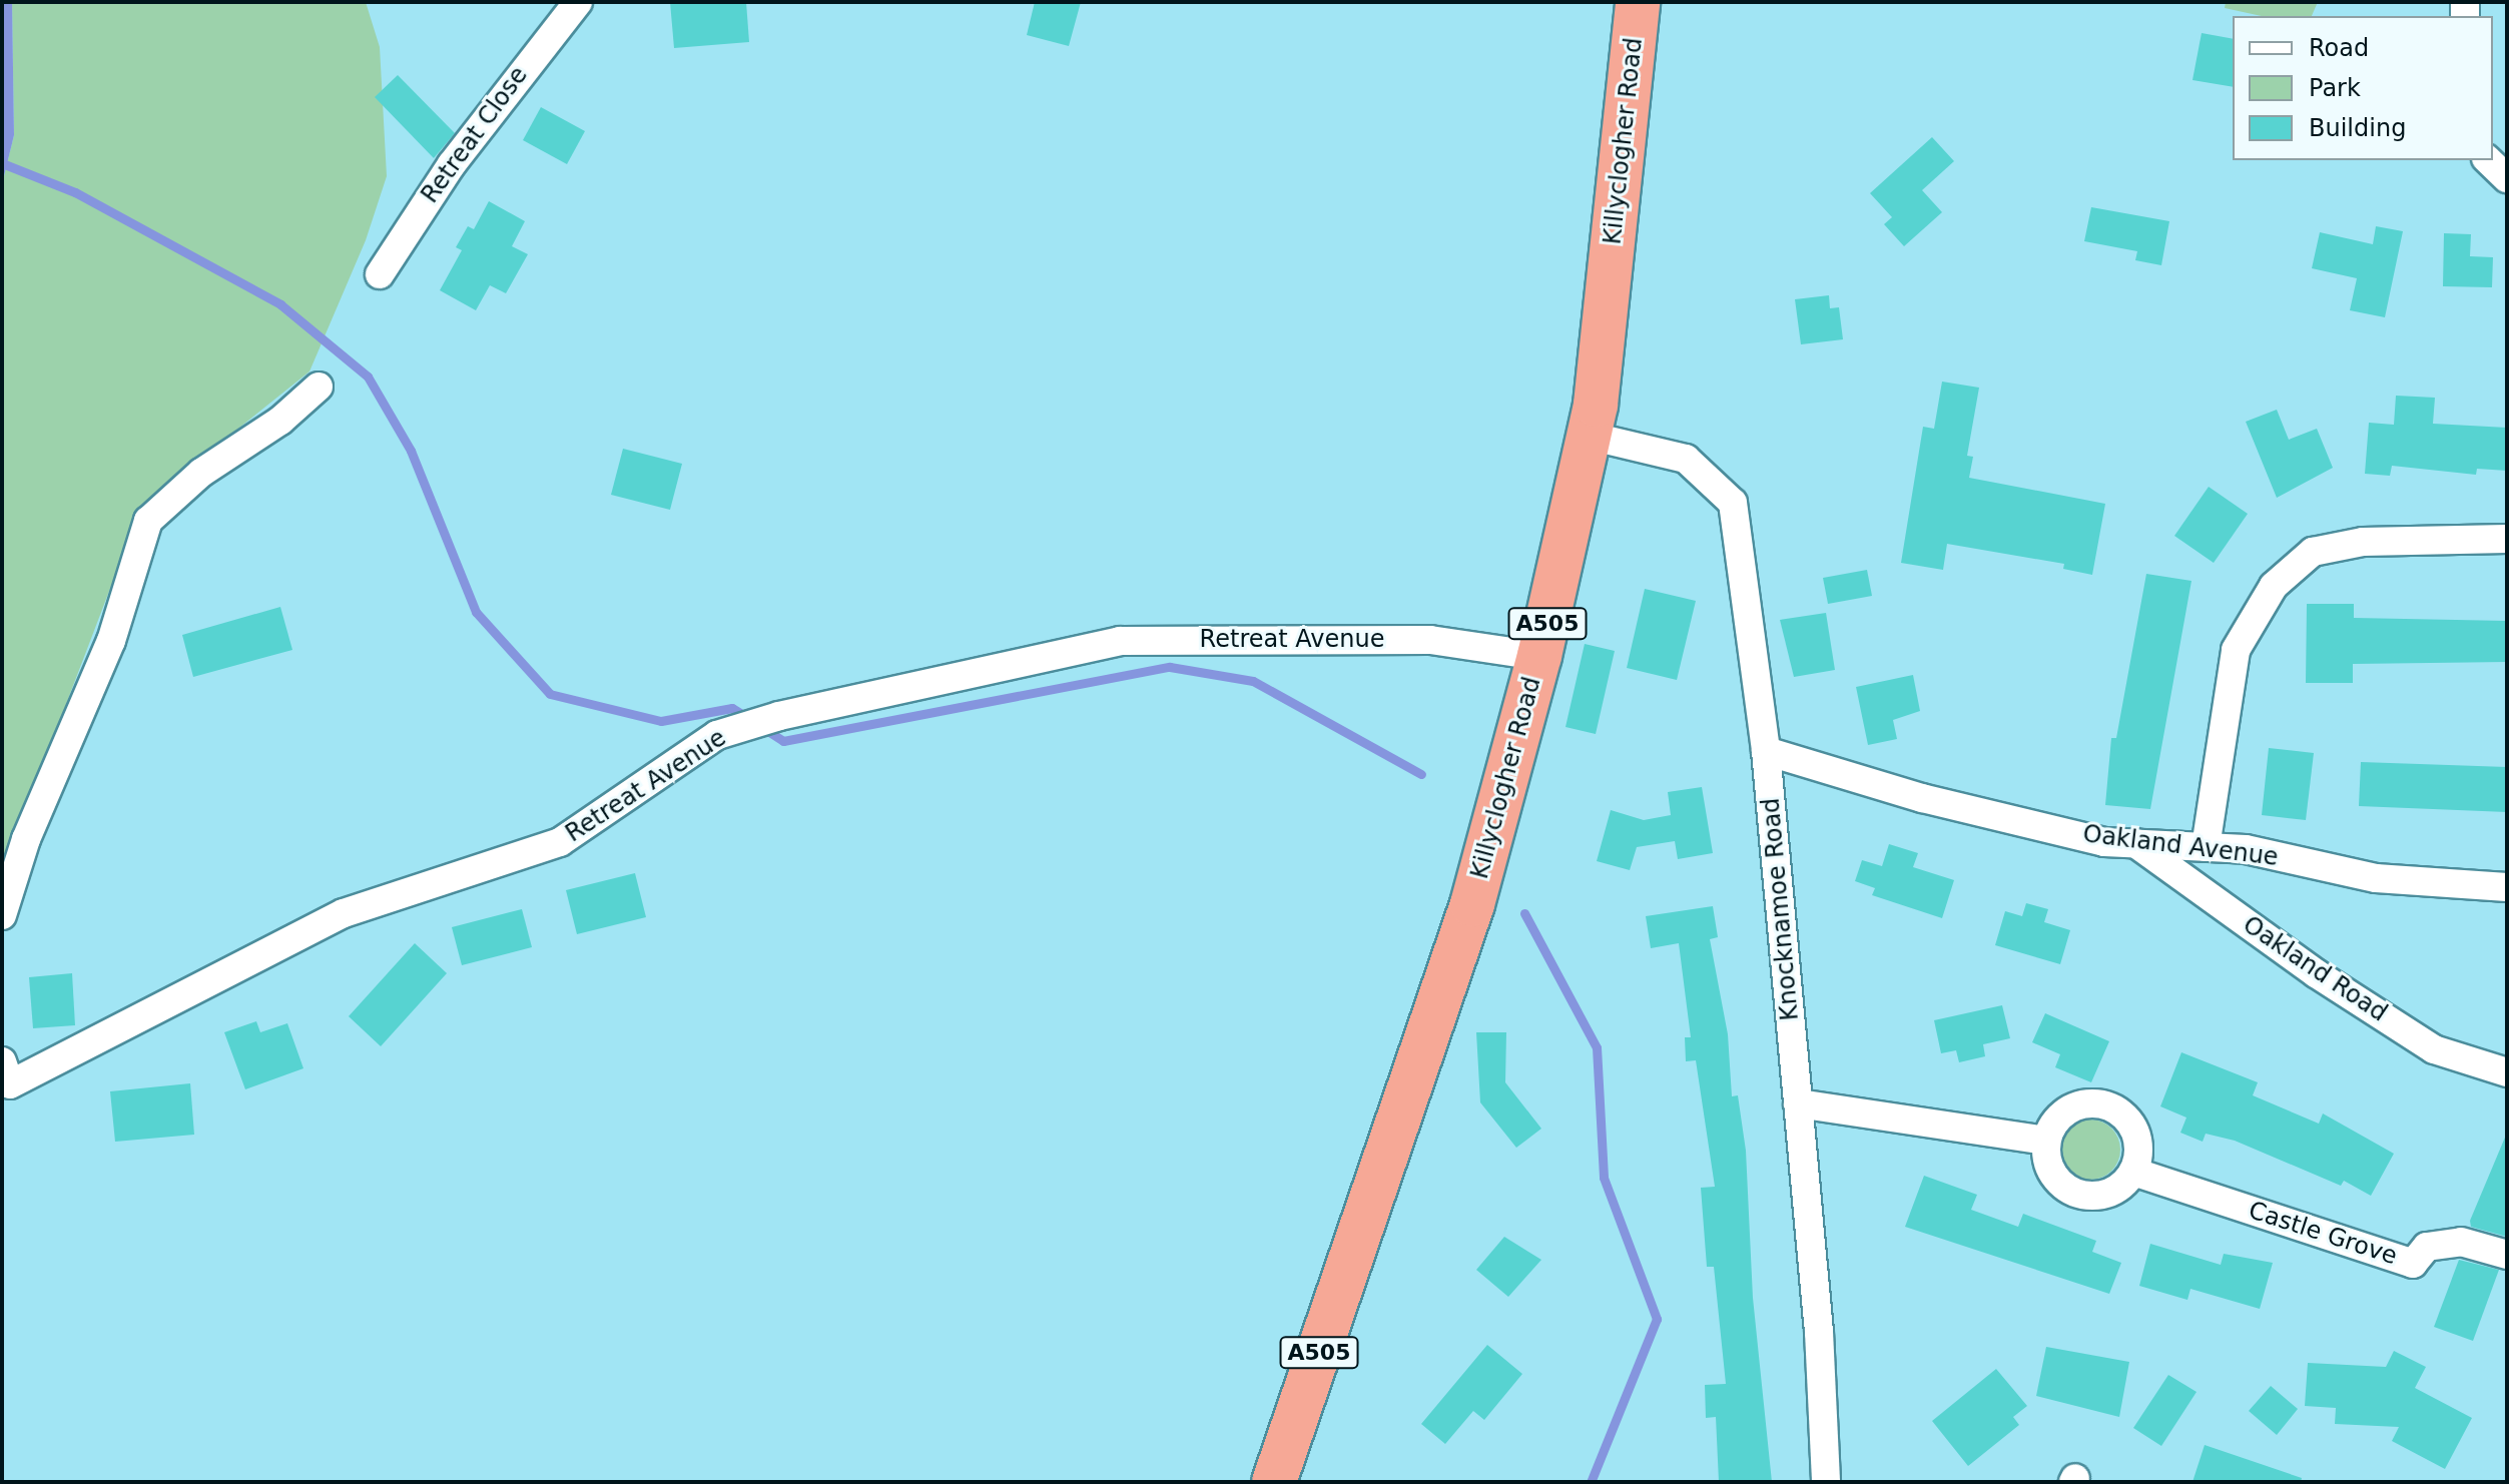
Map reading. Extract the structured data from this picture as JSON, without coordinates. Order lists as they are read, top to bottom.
{
  "streets": {
    "highway": ["Killyclogher Road", "A505"],
    "street": [
      "Retreat Close",
      "Retreat Avenue",
      "Oakland Avenue",
      "Knocknamoe Road",
      "Oakland Road",
      "Castle Grove"
    ]
  },
  "crossings": [
    ["Killyclogher Road", "Retreat Avenue"],
    ["Killyclogher Road", "Knocknamoe Road"],
    ["Oakland Avenue", "Knocknamoe Road"],
    ["Oakland Avenue", "Oakland Road"]
  ],
  "legend": ["Road", "Park", "Building"]
}
